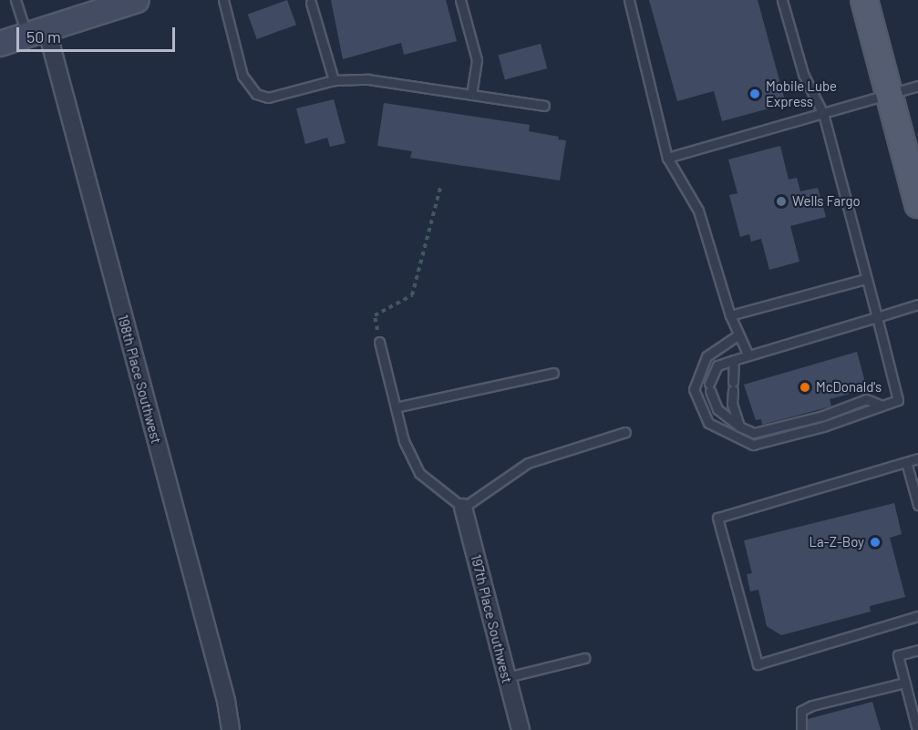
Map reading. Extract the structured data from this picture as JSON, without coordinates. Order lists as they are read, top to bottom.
{
  "streets": {
    "street": ["198th Place Southwest", "197th Place Southwest"]
  },
  "places": [
    "Mobile Lube Express",
    "Wells Fargo",
    "McDonald's",
    "La-Z-Boy"
  ],
  "scale_bar": "50 m"
}
